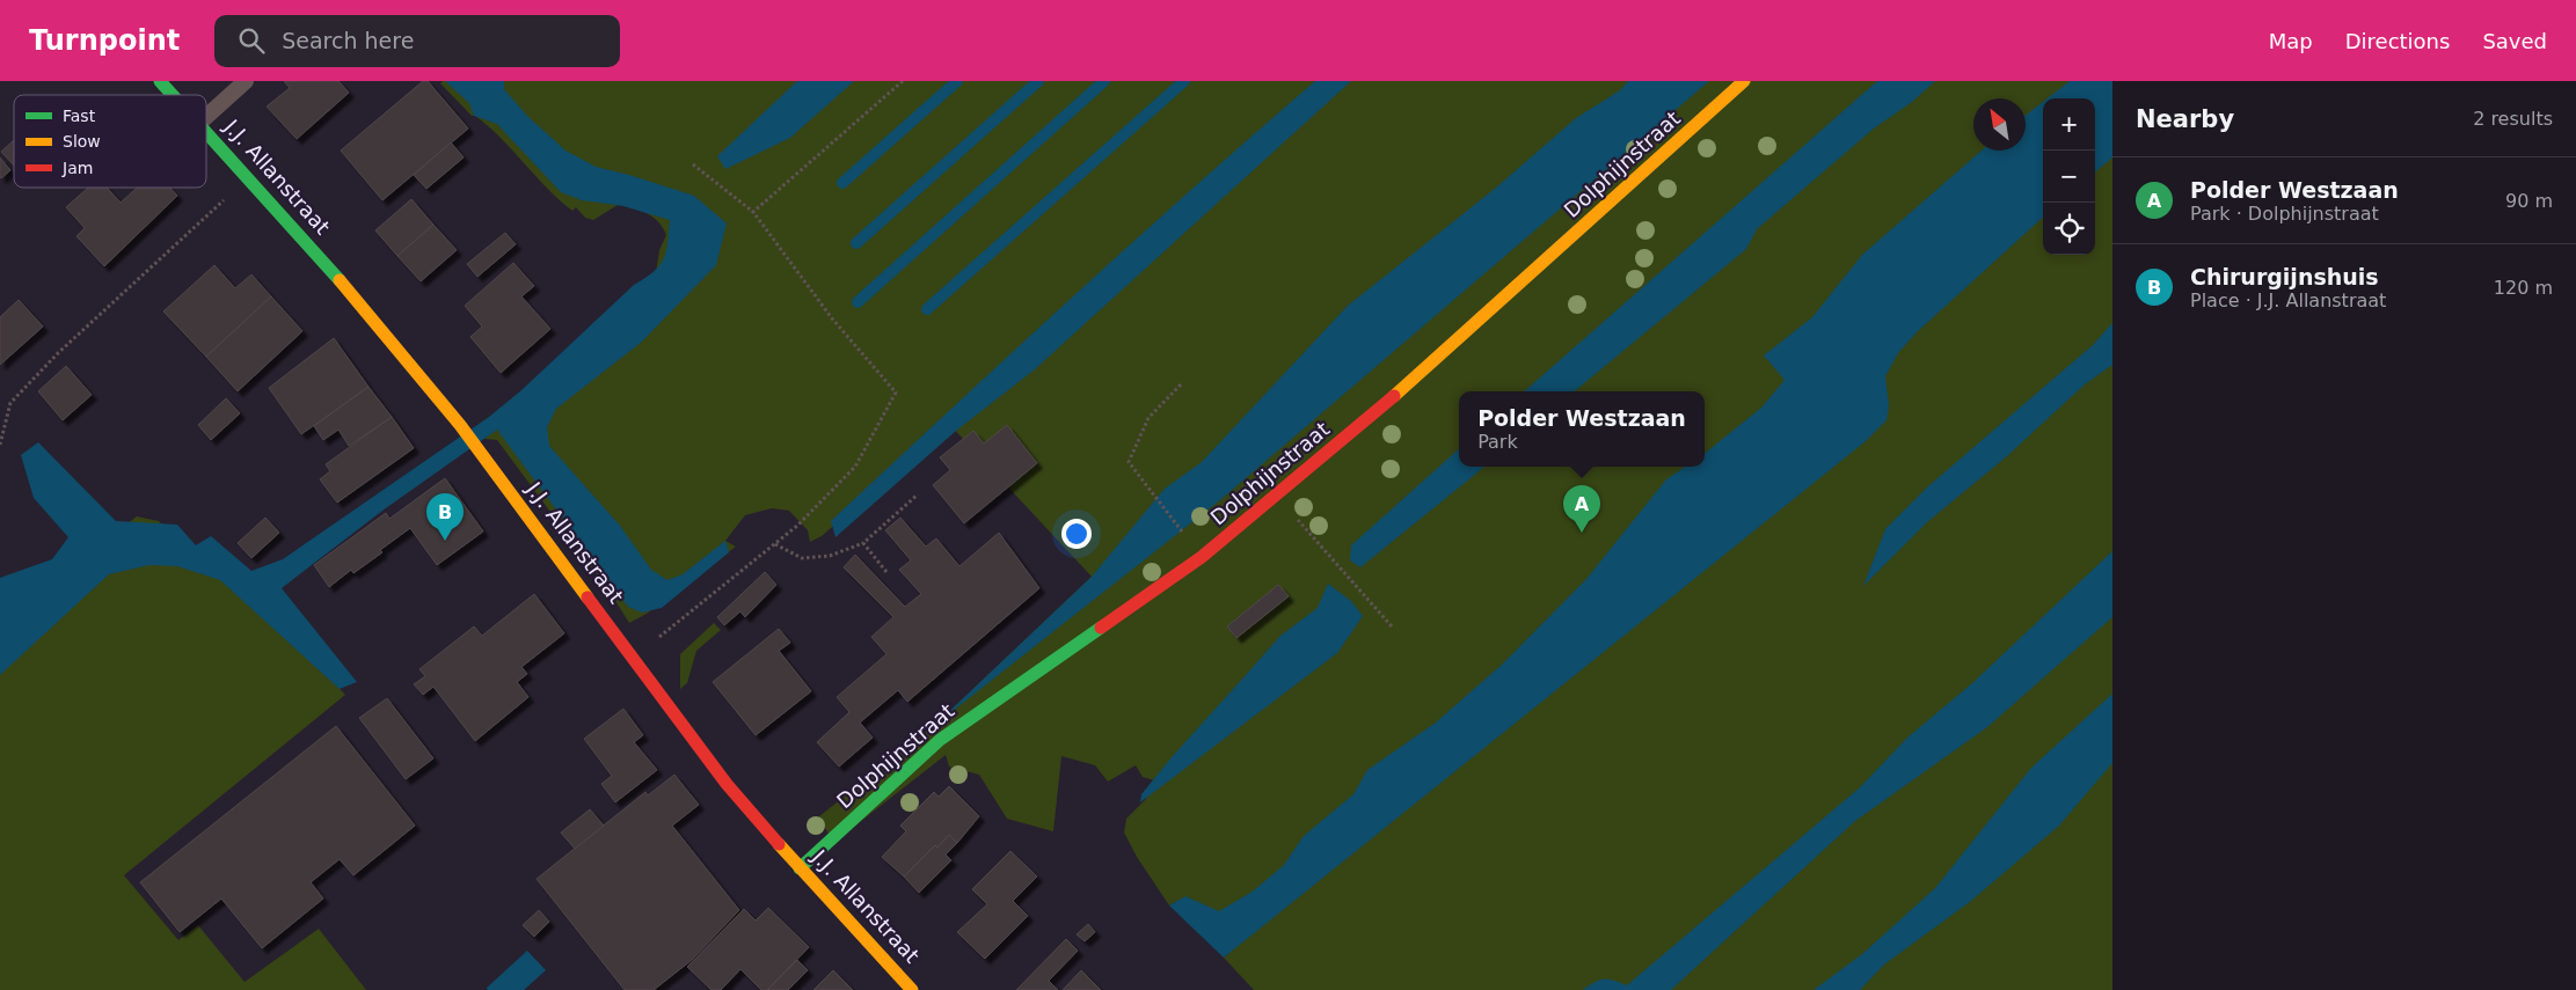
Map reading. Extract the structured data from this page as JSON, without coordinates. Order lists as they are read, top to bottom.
{
  "streets": {
    "street": ["Dolphijnstraat", "J.J. Allanstraat"]
  },
  "crossings": [
    ["Dolphijnstraat", "J.J. Allanstraat"]
  ],
  "legend": ["Fast", "Slow", "Jam"],
  "north": "top left",
  "page": {
    "header": "Turnpoint",
    "search": "Search here",
    "nav": ["Map", "Directions", "Saved"],
    "heading": ["Nearby", "2 results"],
    "map_buttons": ["+", "−"],
    "list": [
      {
        "mark": "A",
        "name": "Polder Westzaan",
        "note": "Park · Dolphijnstraat",
        "value": "90 m"
      },
      {
        "mark": "B",
        "name": "Chirurgijnshuis",
        "note": "Place · J.J. Allanstraat",
        "value": "120 m"
      }
    ],
    "popup": ["Polder Westzaan", "Park"],
    "pins": ["A", "B"]
  }
}
